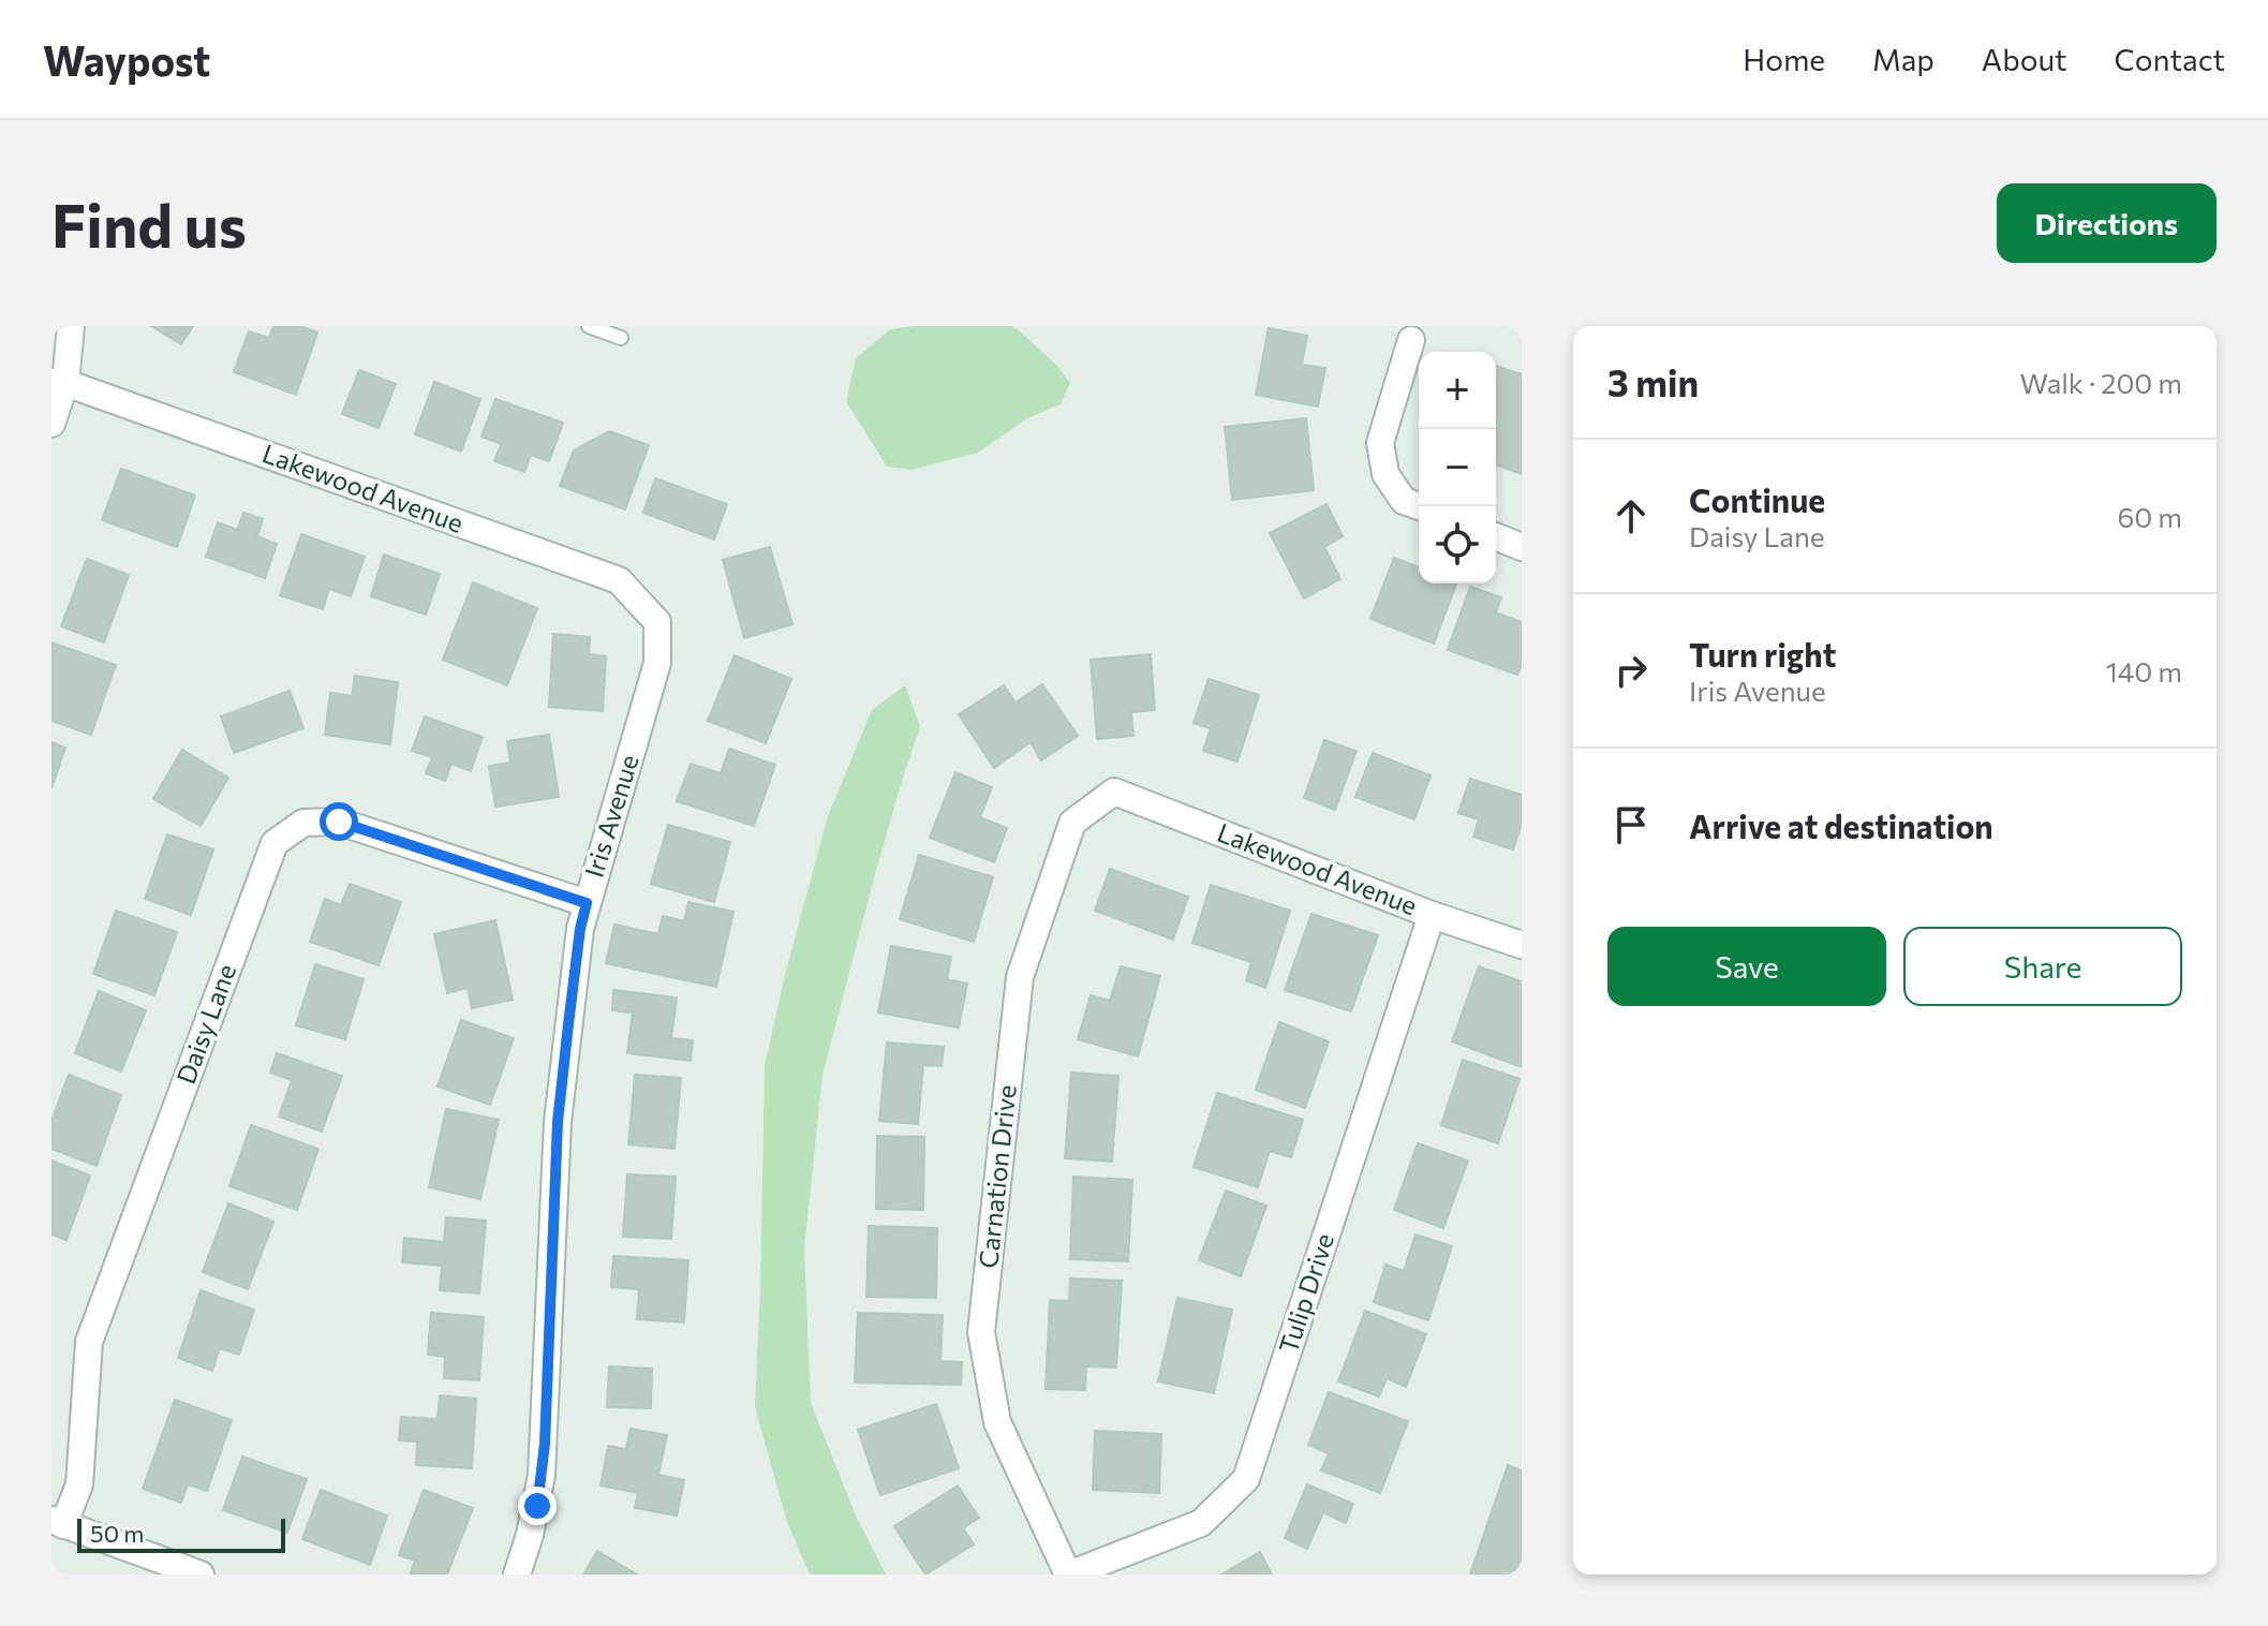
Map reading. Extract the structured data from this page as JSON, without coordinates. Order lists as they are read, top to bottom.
{
  "streets": {
    "street": [
      "Lakewood Avenue",
      "Iris Avenue",
      "Daisy Lane",
      "Carnation Drive",
      "Tulip Drive"
    ]
  },
  "crossings": [
    ["Lakewood Avenue", "Iris Avenue"],
    ["Lakewood Avenue", "Carnation Drive"],
    ["Lakewood Avenue", "Tulip Drive"],
    ["Iris Avenue", "Daisy Lane"],
    ["Carnation Drive", "Tulip Drive"]
  ],
  "scale_bar": "50 m",
  "page": {
    "header": "Waypost",
    "nav": [
      "Home",
      "Map",
      "About",
      "Contact"
    ],
    "buttons": [
      "Directions",
      ["Save", "Share"]
    ],
    "title": "Find us",
    "heading": ["3 min", "Walk · 200 m"],
    "map_buttons": ["+", "−"],
    "list": [
      ["Continue", "Daisy Lane", "60 m"],
      ["Turn right", "Iris Avenue", "140 m"],
      "Arrive at destination"
    ],
    "scale": "50 m"
  }
}
